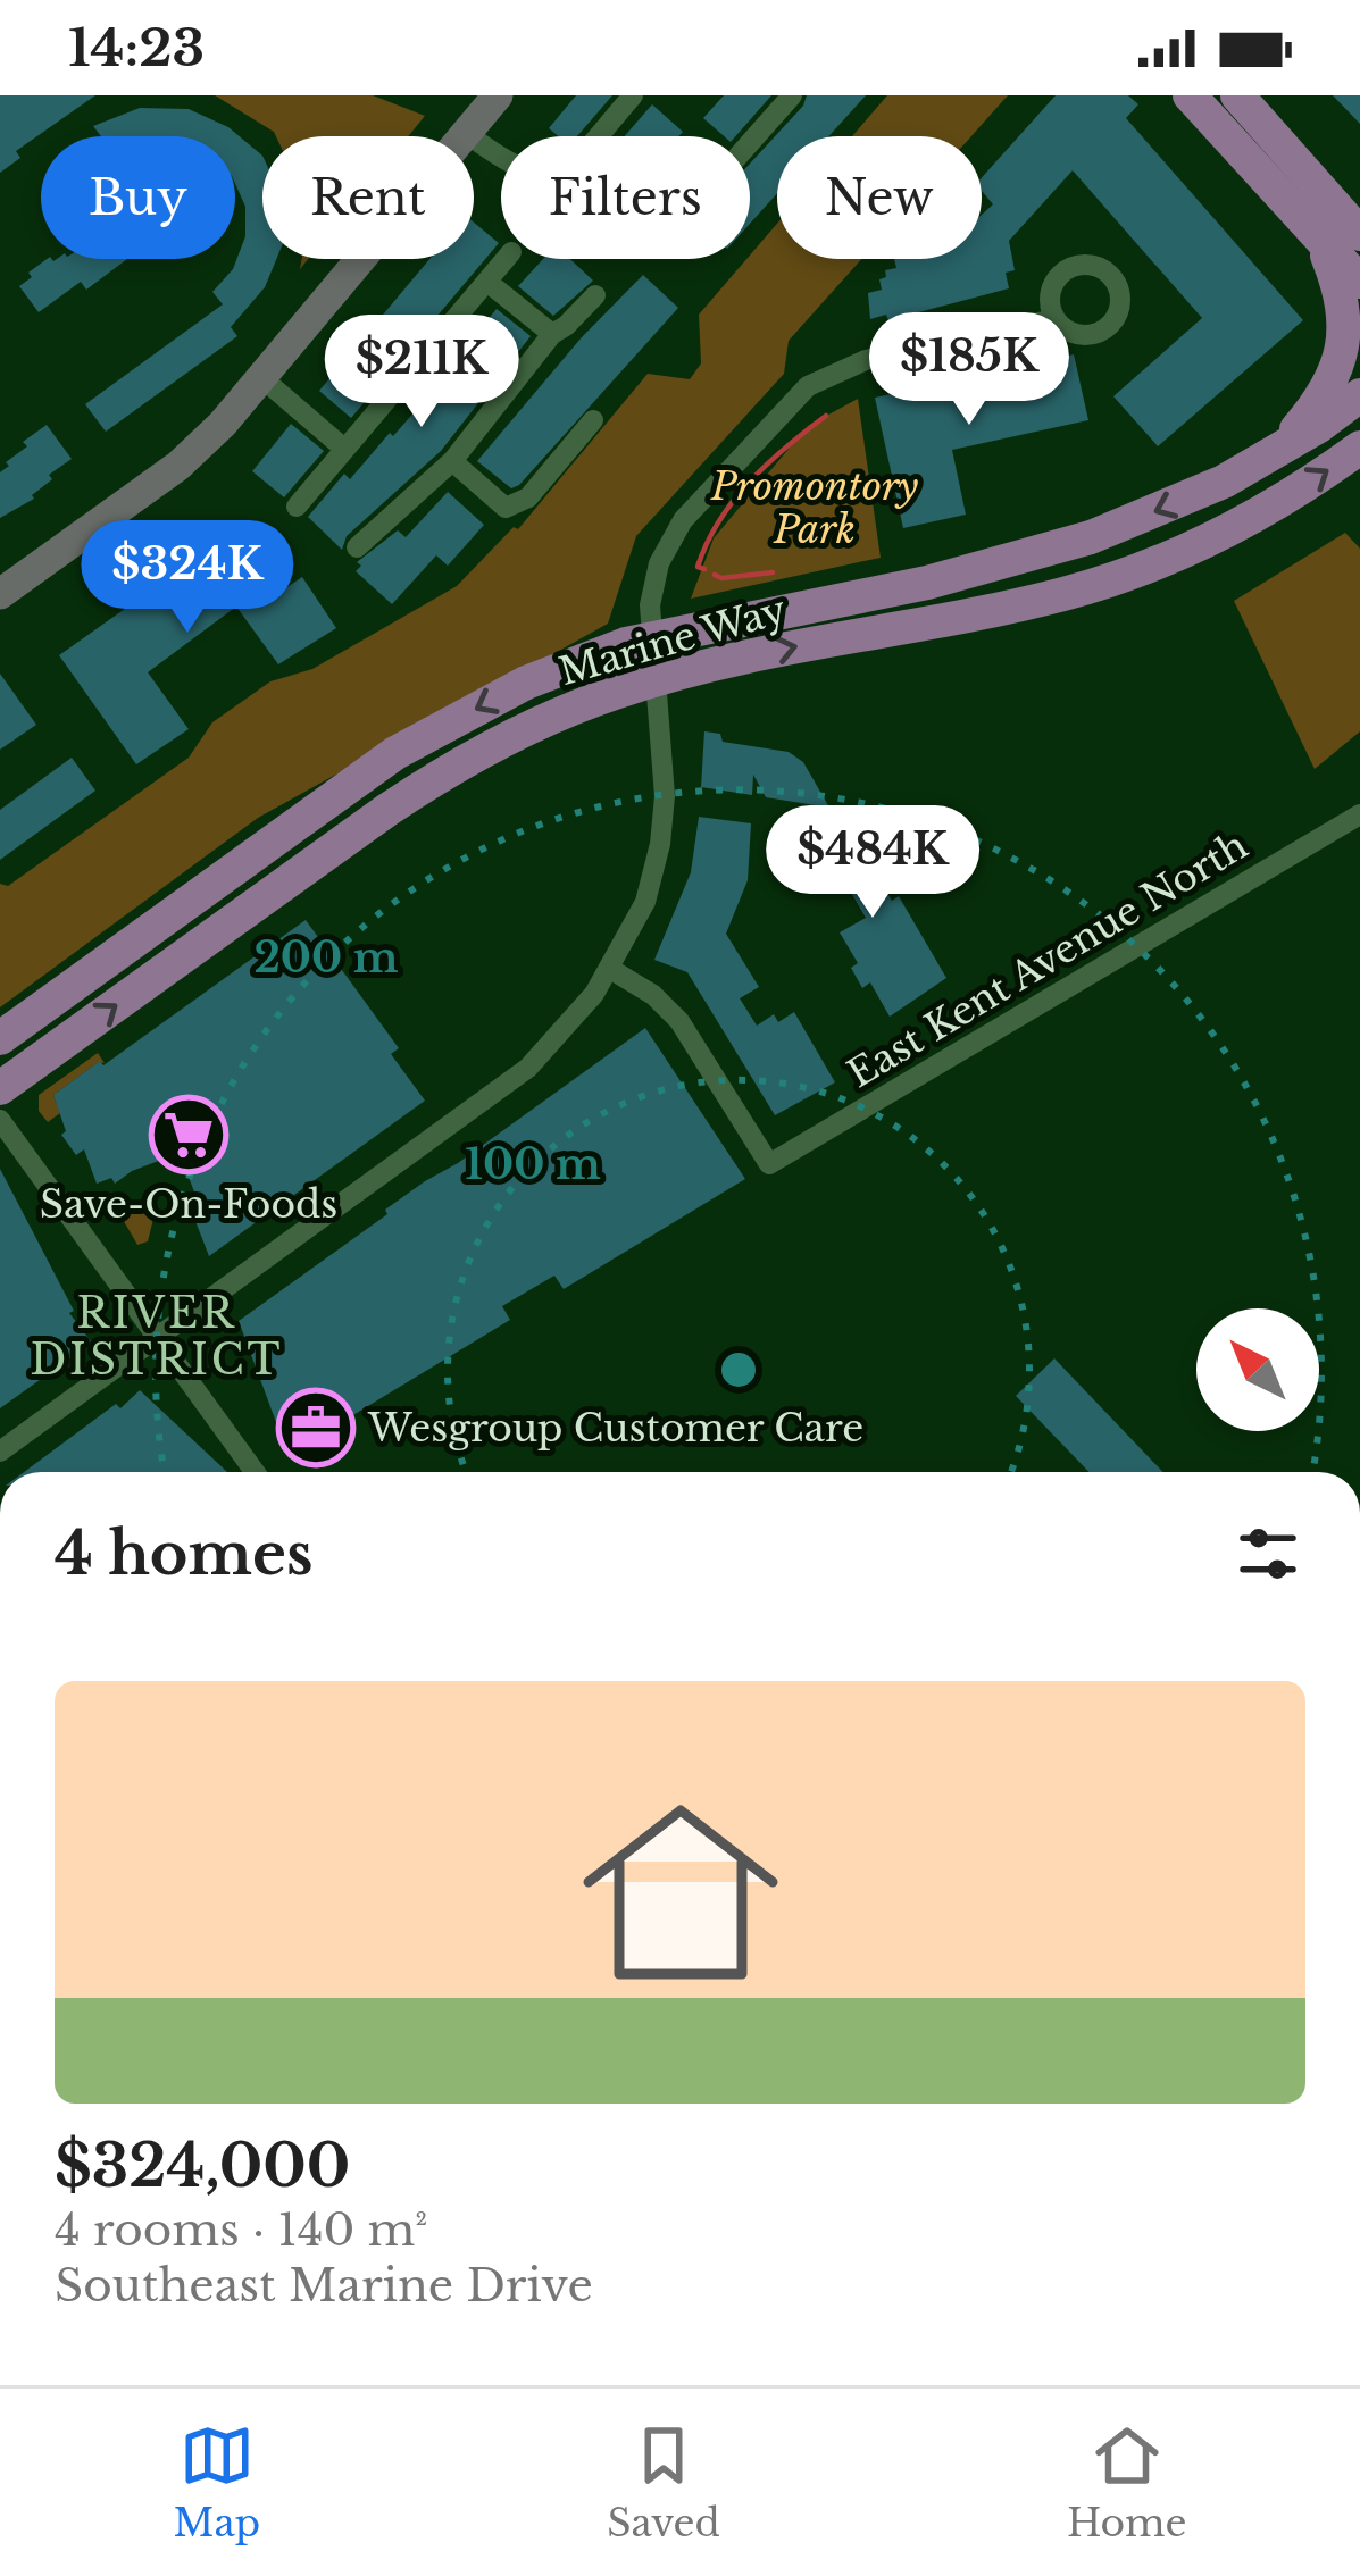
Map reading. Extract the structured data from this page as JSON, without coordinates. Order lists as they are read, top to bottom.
{
  "streets": {
    "main road": ["Marine Way"],
    "street": ["East Kent Avenue North"]
  },
  "districts": ["RIVER DISTRICT"],
  "parks": ["Promontory Park"],
  "places": {
    "supermarket": ["Save-On-Foods"],
    "office": ["Wesgroup Customer Care"]
  },
  "north": "top left",
  "page": {
    "status": "14:23",
    "chip": [
      "Buy",
      "Rent",
      "Filters",
      "New"
    ],
    "price": [
      "$185K",
      "$211K",
      "$324K",
      "$484K"
    ],
    "heading": "4 homes",
    "list": [
      {
        "name": "$324,000",
        "note": "4 rooms · 140 m² · Southeast Marine Drive"
      }
    ],
    "tabs": ["Map", "Saved", "Home"]
  },
  "rings": ["200 m", "100 m"]
}
